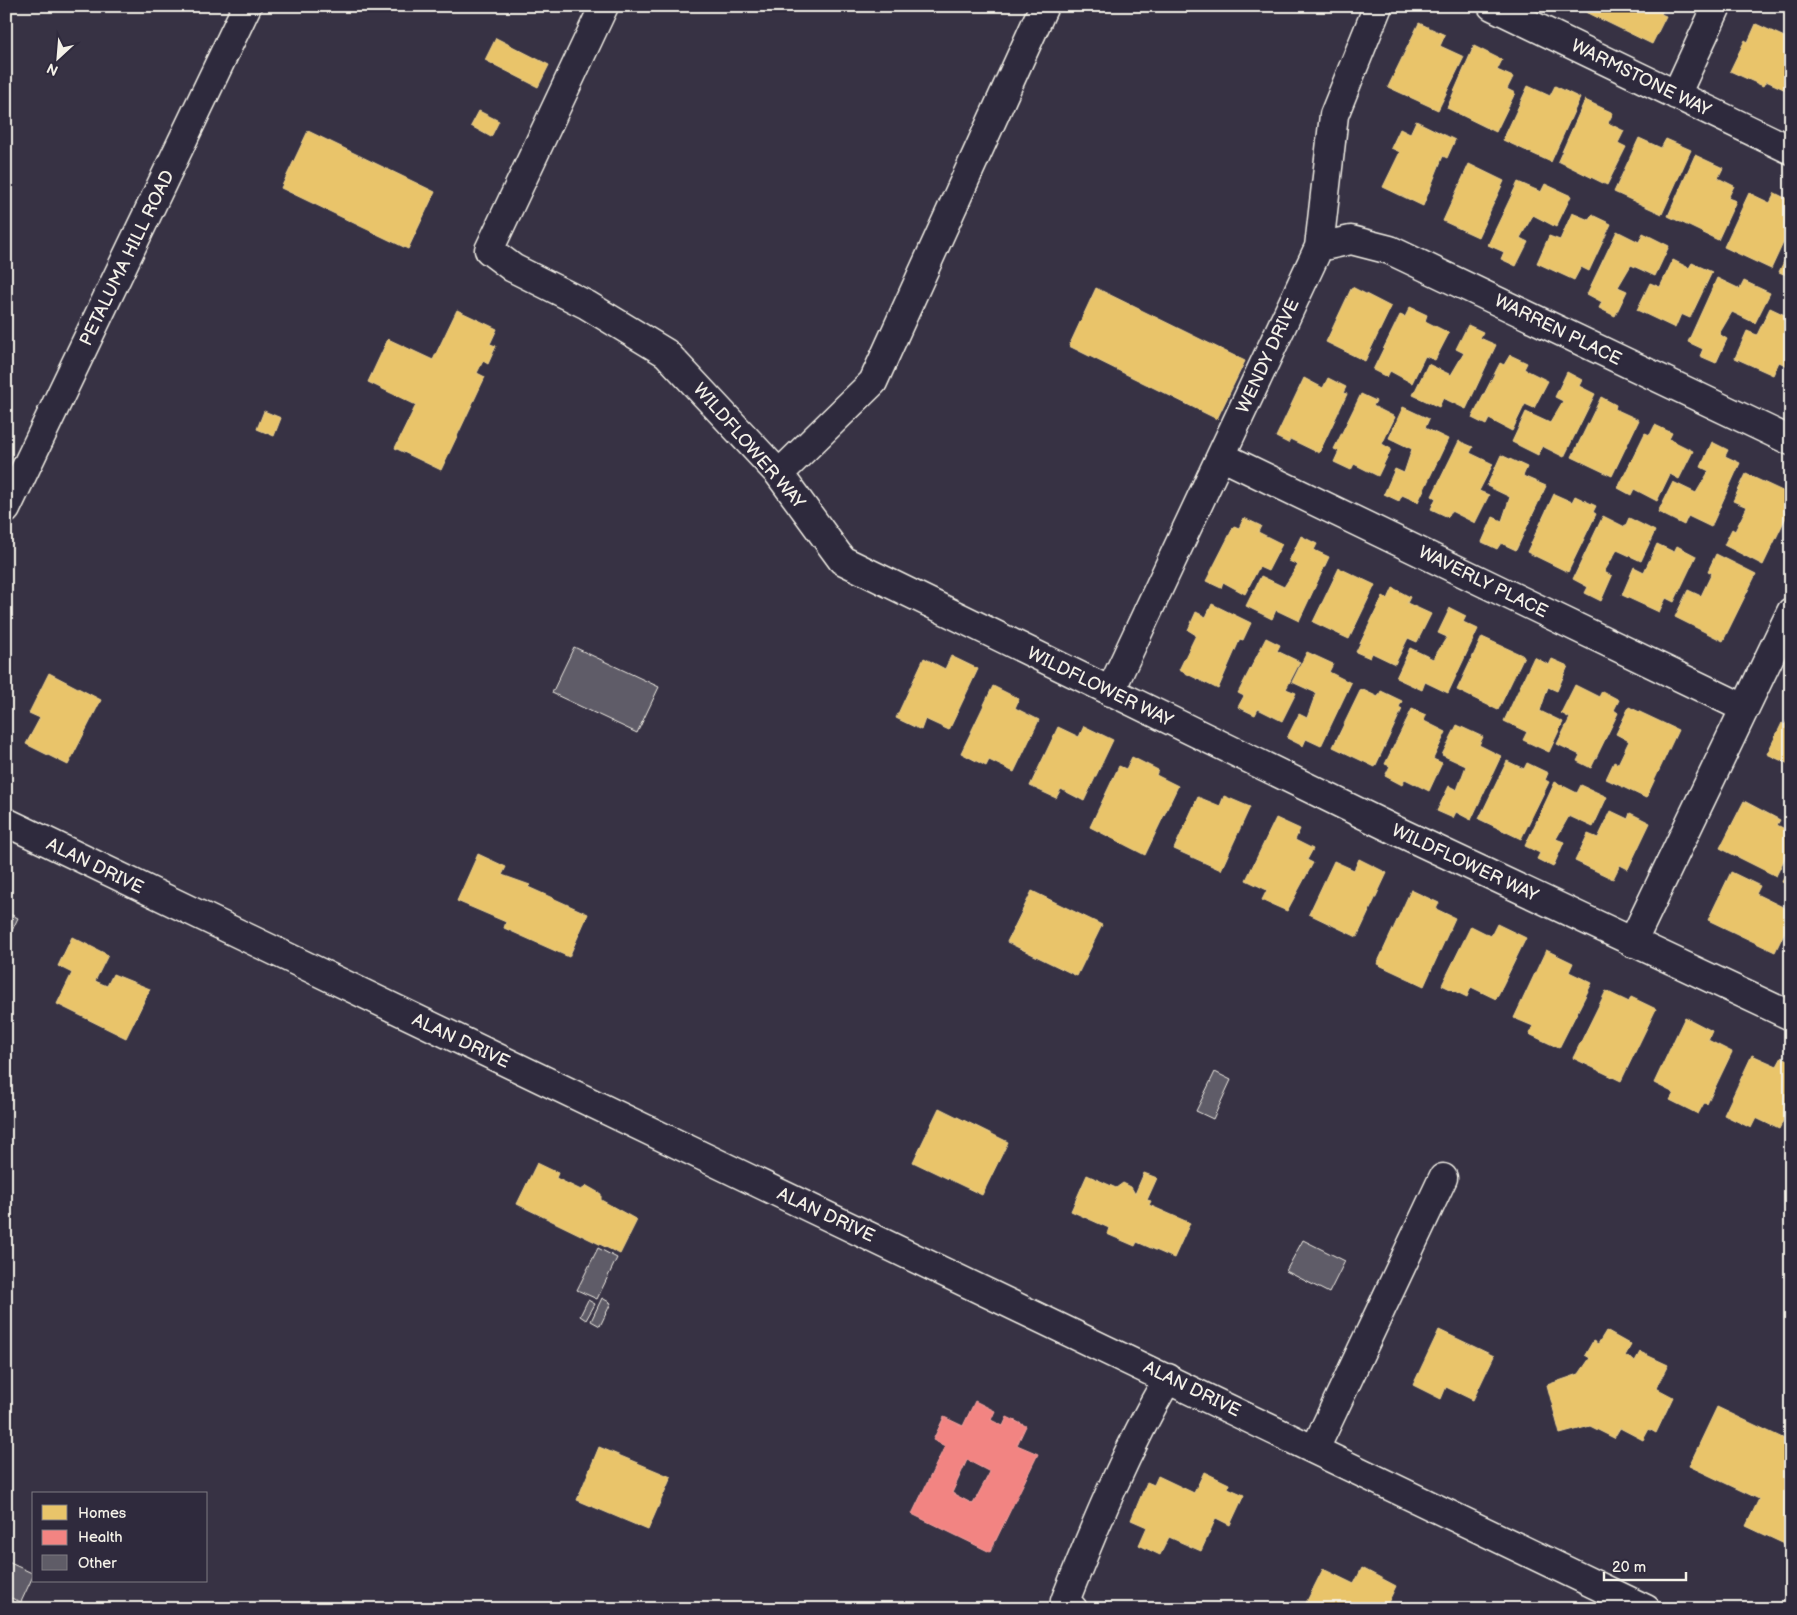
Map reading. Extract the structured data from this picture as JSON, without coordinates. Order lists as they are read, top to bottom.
{
  "streets": {
    "street": [
      "WARMSTONE WAY",
      "PETALUMA HILL ROAD",
      "WARREN PLACE",
      "WENDY DRIVE",
      "WILDFLOWER WAY",
      "WAVERLY PLACE",
      "ALAN DRIVE"
    ]
  },
  "crossings": [
    ["WARREN PLACE", "WENDY DRIVE"],
    ["WENDY DRIVE", "WILDFLOWER WAY"],
    ["WENDY DRIVE", "WAVERLY PLACE"]
  ],
  "legend": ["Homes", "Health", "Other"],
  "scale_bar": "20 m",
  "north": "bottom left"
}
